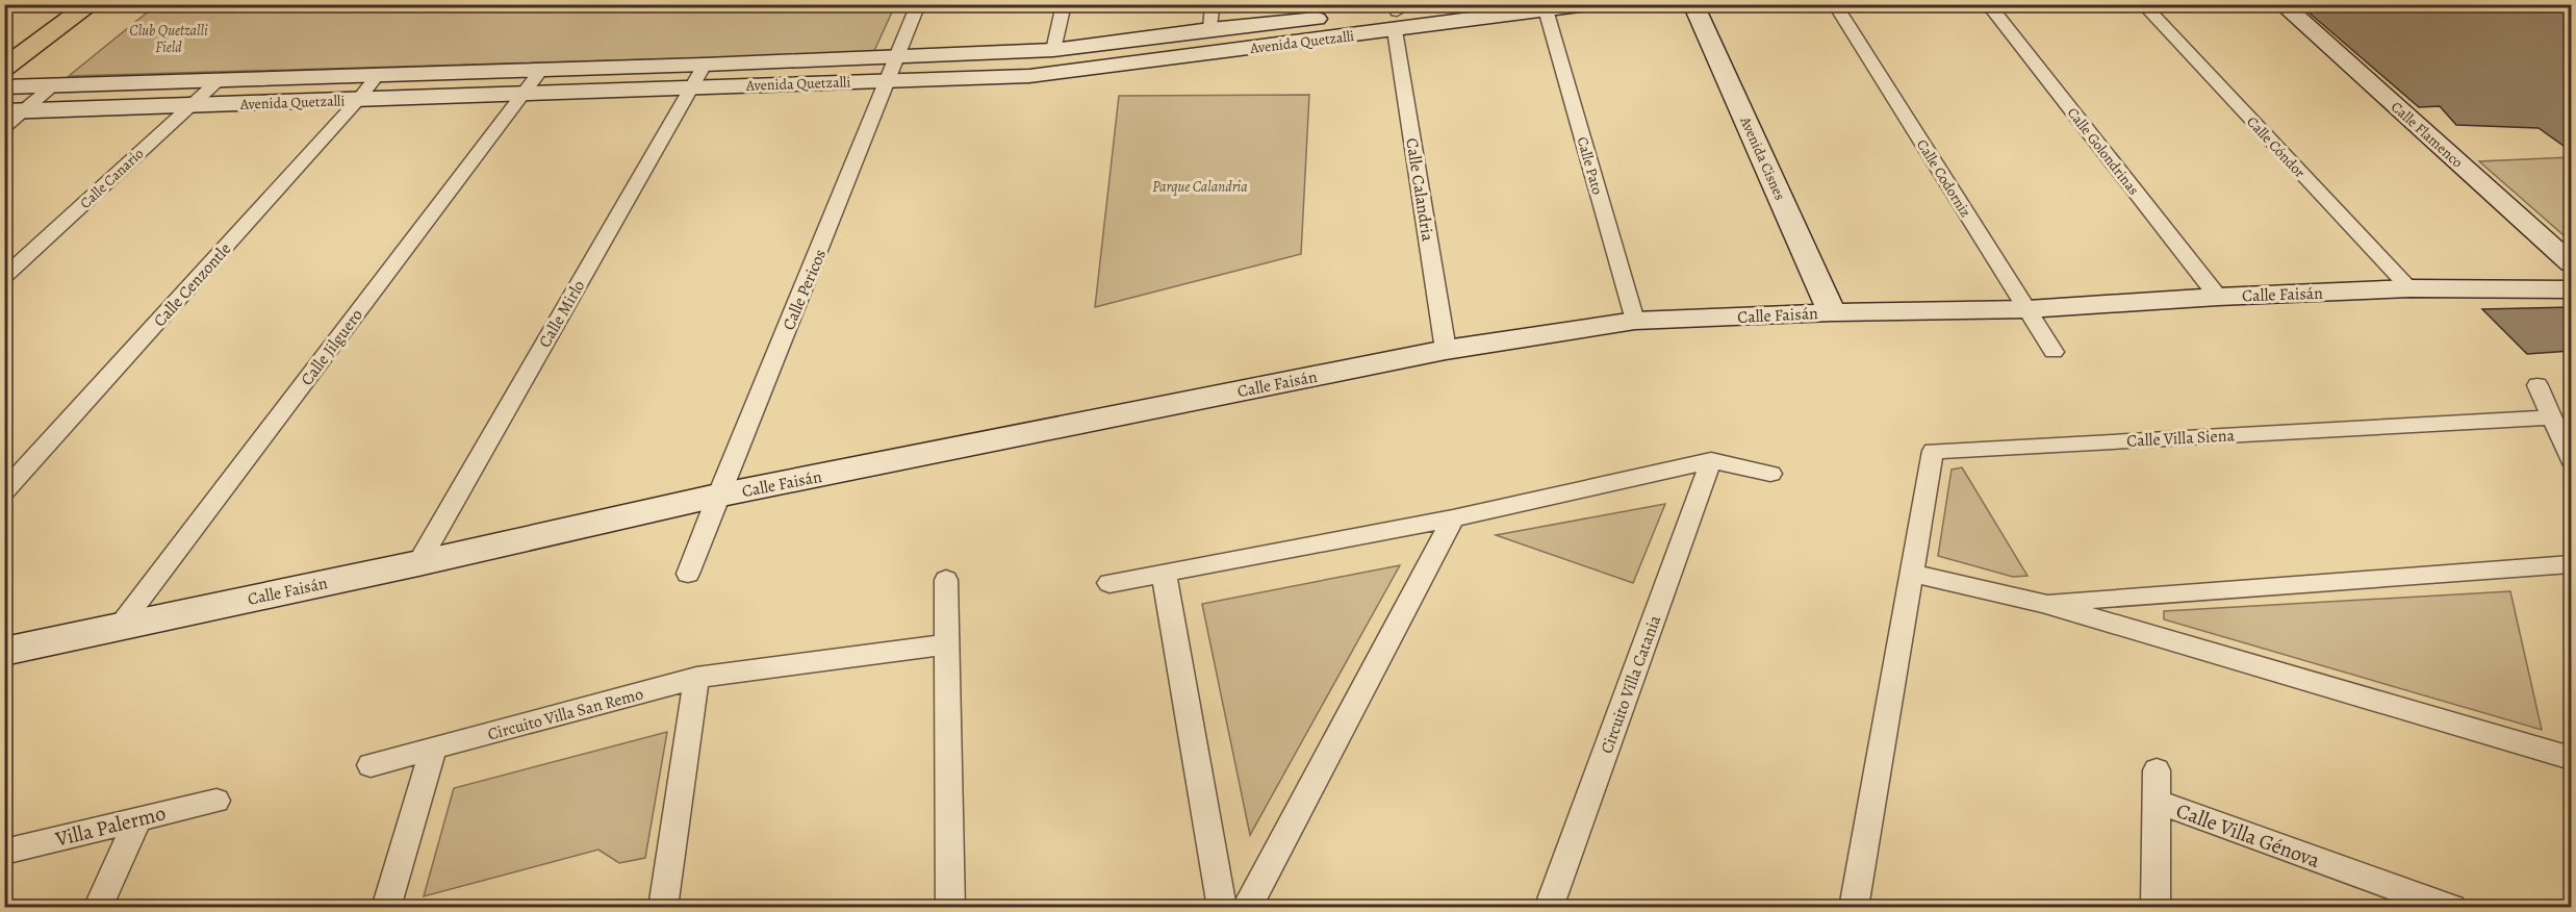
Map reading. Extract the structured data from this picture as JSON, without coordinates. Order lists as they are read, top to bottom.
{
  "streets": {
    "main road": [
      "Avenida Quetzalli",
      "Calle Flamenco",
      "Avenida Cisnes",
      "Calle Faisán"
    ],
    "street": [
      "Calle Cóndor",
      "Calle Golondrinas",
      "Calle Pato",
      "Calle Canario",
      "Calle Codorniz",
      "Calle Calandria",
      "Calle Cenzontle",
      "Calle Pericos",
      "Calle Mirlo",
      "Calle Jilguero",
      "Calle Villa Siena",
      "Circuito Villa Catania",
      "Circuito Villa San Remo",
      "Villa Palermo",
      "Calle Villa Génova"
    ]
  },
  "crossings": [
    ["Avenida Quetzalli", "Calle Pato"],
    ["Avenida Quetzalli", "Calle Canario"],
    ["Avenida Quetzalli", "Calle Calandria"],
    ["Avenida Quetzalli", "Calle Cenzontle"],
    ["Avenida Quetzalli", "Calle Pericos"],
    ["Avenida Quetzalli", "Calle Mirlo"],
    ["Avenida Quetzalli", "Calle Jilguero"],
    ["Calle Cóndor", "Calle Faisán"],
    ["Calle Golondrinas", "Calle Faisán"],
    ["Avenida Cisnes", "Calle Faisán"],
    ["Calle Pato", "Calle Faisán"],
    ["Calle Codorniz", "Calle Faisán"],
    ["Calle Calandria", "Calle Faisán"],
    ["Calle Pericos", "Calle Faisán"],
    ["Calle Faisán", "Calle Mirlo"],
    ["Calle Faisán", "Calle Jilguero"]
  ],
  "parks": ["Club Quetzalli Field", "Parque Calandria"]
}
